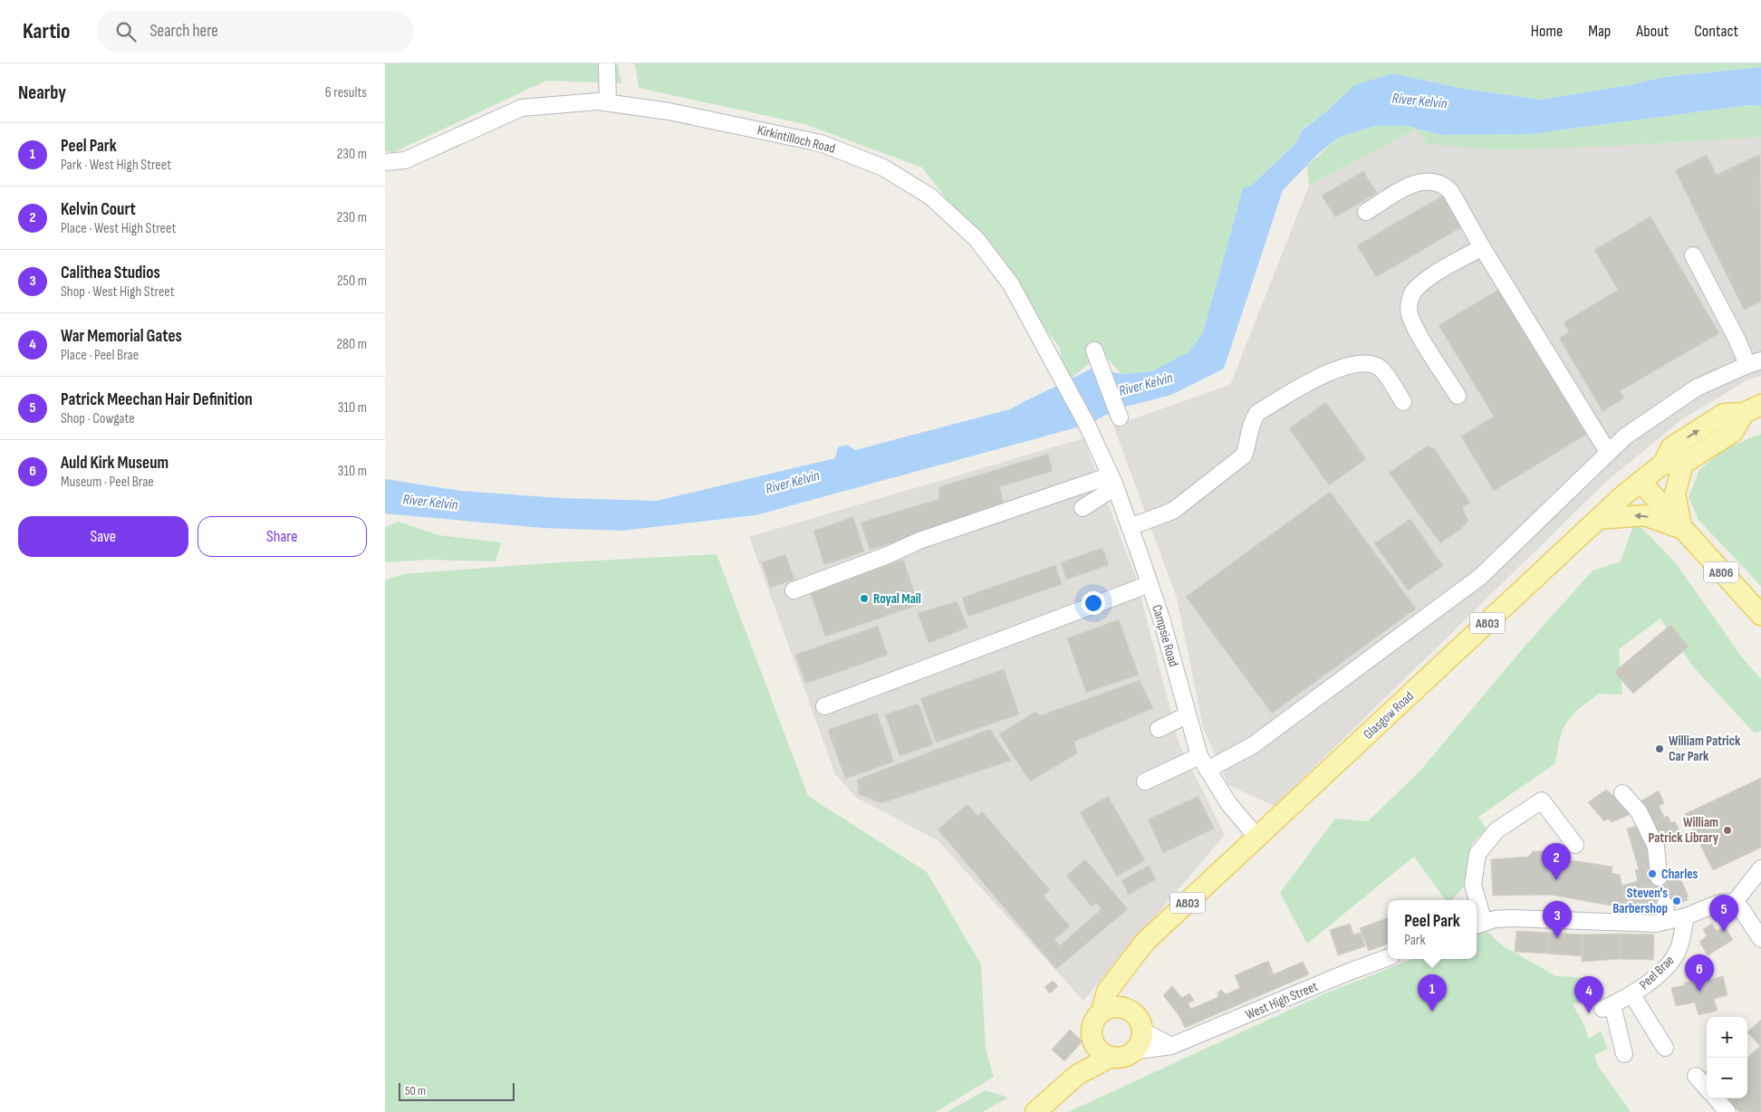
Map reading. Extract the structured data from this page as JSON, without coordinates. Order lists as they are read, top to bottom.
{
  "streets": {
    "main road": ["A806", "A803", "Glasgow Road"],
    "street": [
      "Kirkintilloch Road",
      "Campsie Road",
      "Peel Brae",
      "West High Street"
    ]
  },
  "crossings": [
    ["Kirkintilloch Road", "Campsie Road"],
    ["A806", "Glasgow Road"],
    ["Campsie Road", "Glasgow Road"],
    ["Glasgow Road", "West High Street"]
  ],
  "water": ["River Kelvin"],
  "places": [
    "Royal Mail",
    "William Patrick Car Park",
    "William Patrick Library",
    "Charles",
    "Steven's Barbershop"
  ],
  "scale_bar": "50 m",
  "page": {
    "header": "Kartio",
    "search": "Search here",
    "nav": [
      "Home",
      "Map",
      "About",
      "Contact"
    ],
    "heading": ["Nearby", "6 results"],
    "list": [
      {
        "mark": "1",
        "name": "Peel Park",
        "note": "Park · West High Street",
        "value": "230 m"
      },
      {
        "mark": "2",
        "name": "Kelvin Court",
        "note": "Place · West High Street",
        "value": "230 m"
      },
      {
        "mark": "3",
        "name": "Calithea Studios",
        "note": "Shop · West High Street",
        "value": "250 m"
      },
      {
        "mark": "4",
        "name": "War Memorial Gates",
        "note": "Place · Peel Brae",
        "value": "280 m"
      },
      {
        "mark": "5",
        "name": "Patrick Meechan Hair Definition",
        "note": "Shop · Cowgate",
        "value": "310 m"
      },
      {
        "mark": "6",
        "name": "Auld Kirk Museum",
        "note": "Museum · Peel Brae",
        "value": "310 m"
      }
    ],
    "buttons": ["Save", "Share"],
    "pins": [
      "2",
      "5",
      "3",
      "6",
      "1",
      "4"
    ],
    "popup": ["Peel Park", "Park"],
    "map_buttons": ["+", "−"],
    "scale": "50 m"
  }
}
